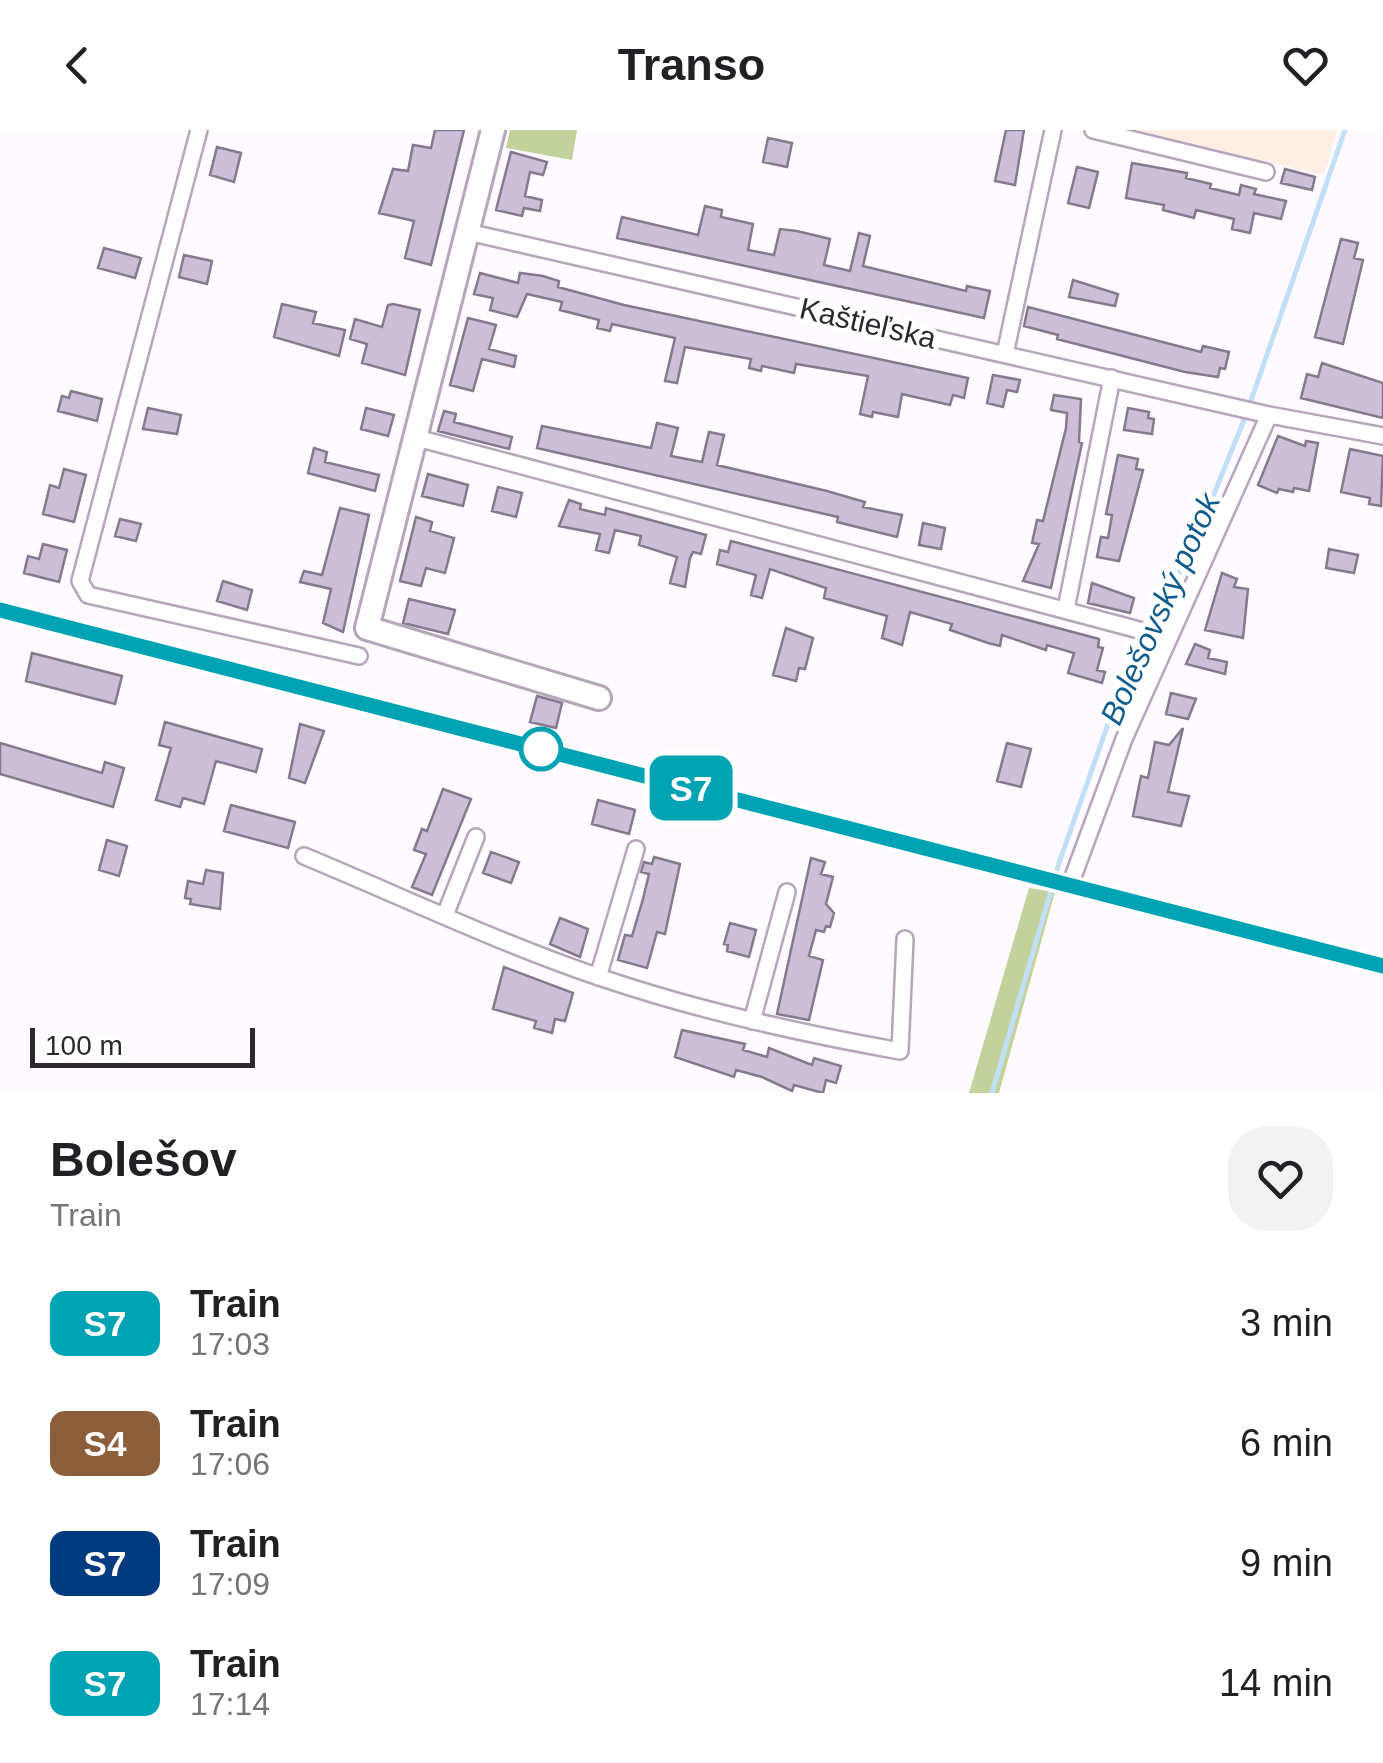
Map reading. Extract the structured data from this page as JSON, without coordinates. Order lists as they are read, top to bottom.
{
  "streets": {
    "street": ["Kaštieľska"]
  },
  "water": ["Bolešovský potok"],
  "scale_bar": "100 m",
  "page": {
    "header": "Transo",
    "on_map": "S7",
    "scale": "100 m",
    "heading": ["Bolešov", "Train"],
    "list": [
      {
        "mark": "S7",
        "name": "Train",
        "note": "17:03",
        "value": "3 min"
      },
      {
        "mark": "S4",
        "name": "Train",
        "note": "17:06",
        "value": "6 min"
      },
      {
        "mark": "S7",
        "name": "Train",
        "note": "17:09",
        "value": "9 min"
      },
      {
        "mark": "S7",
        "name": "Train",
        "note": "17:14",
        "value": "14 min"
      }
    ]
  }
}
